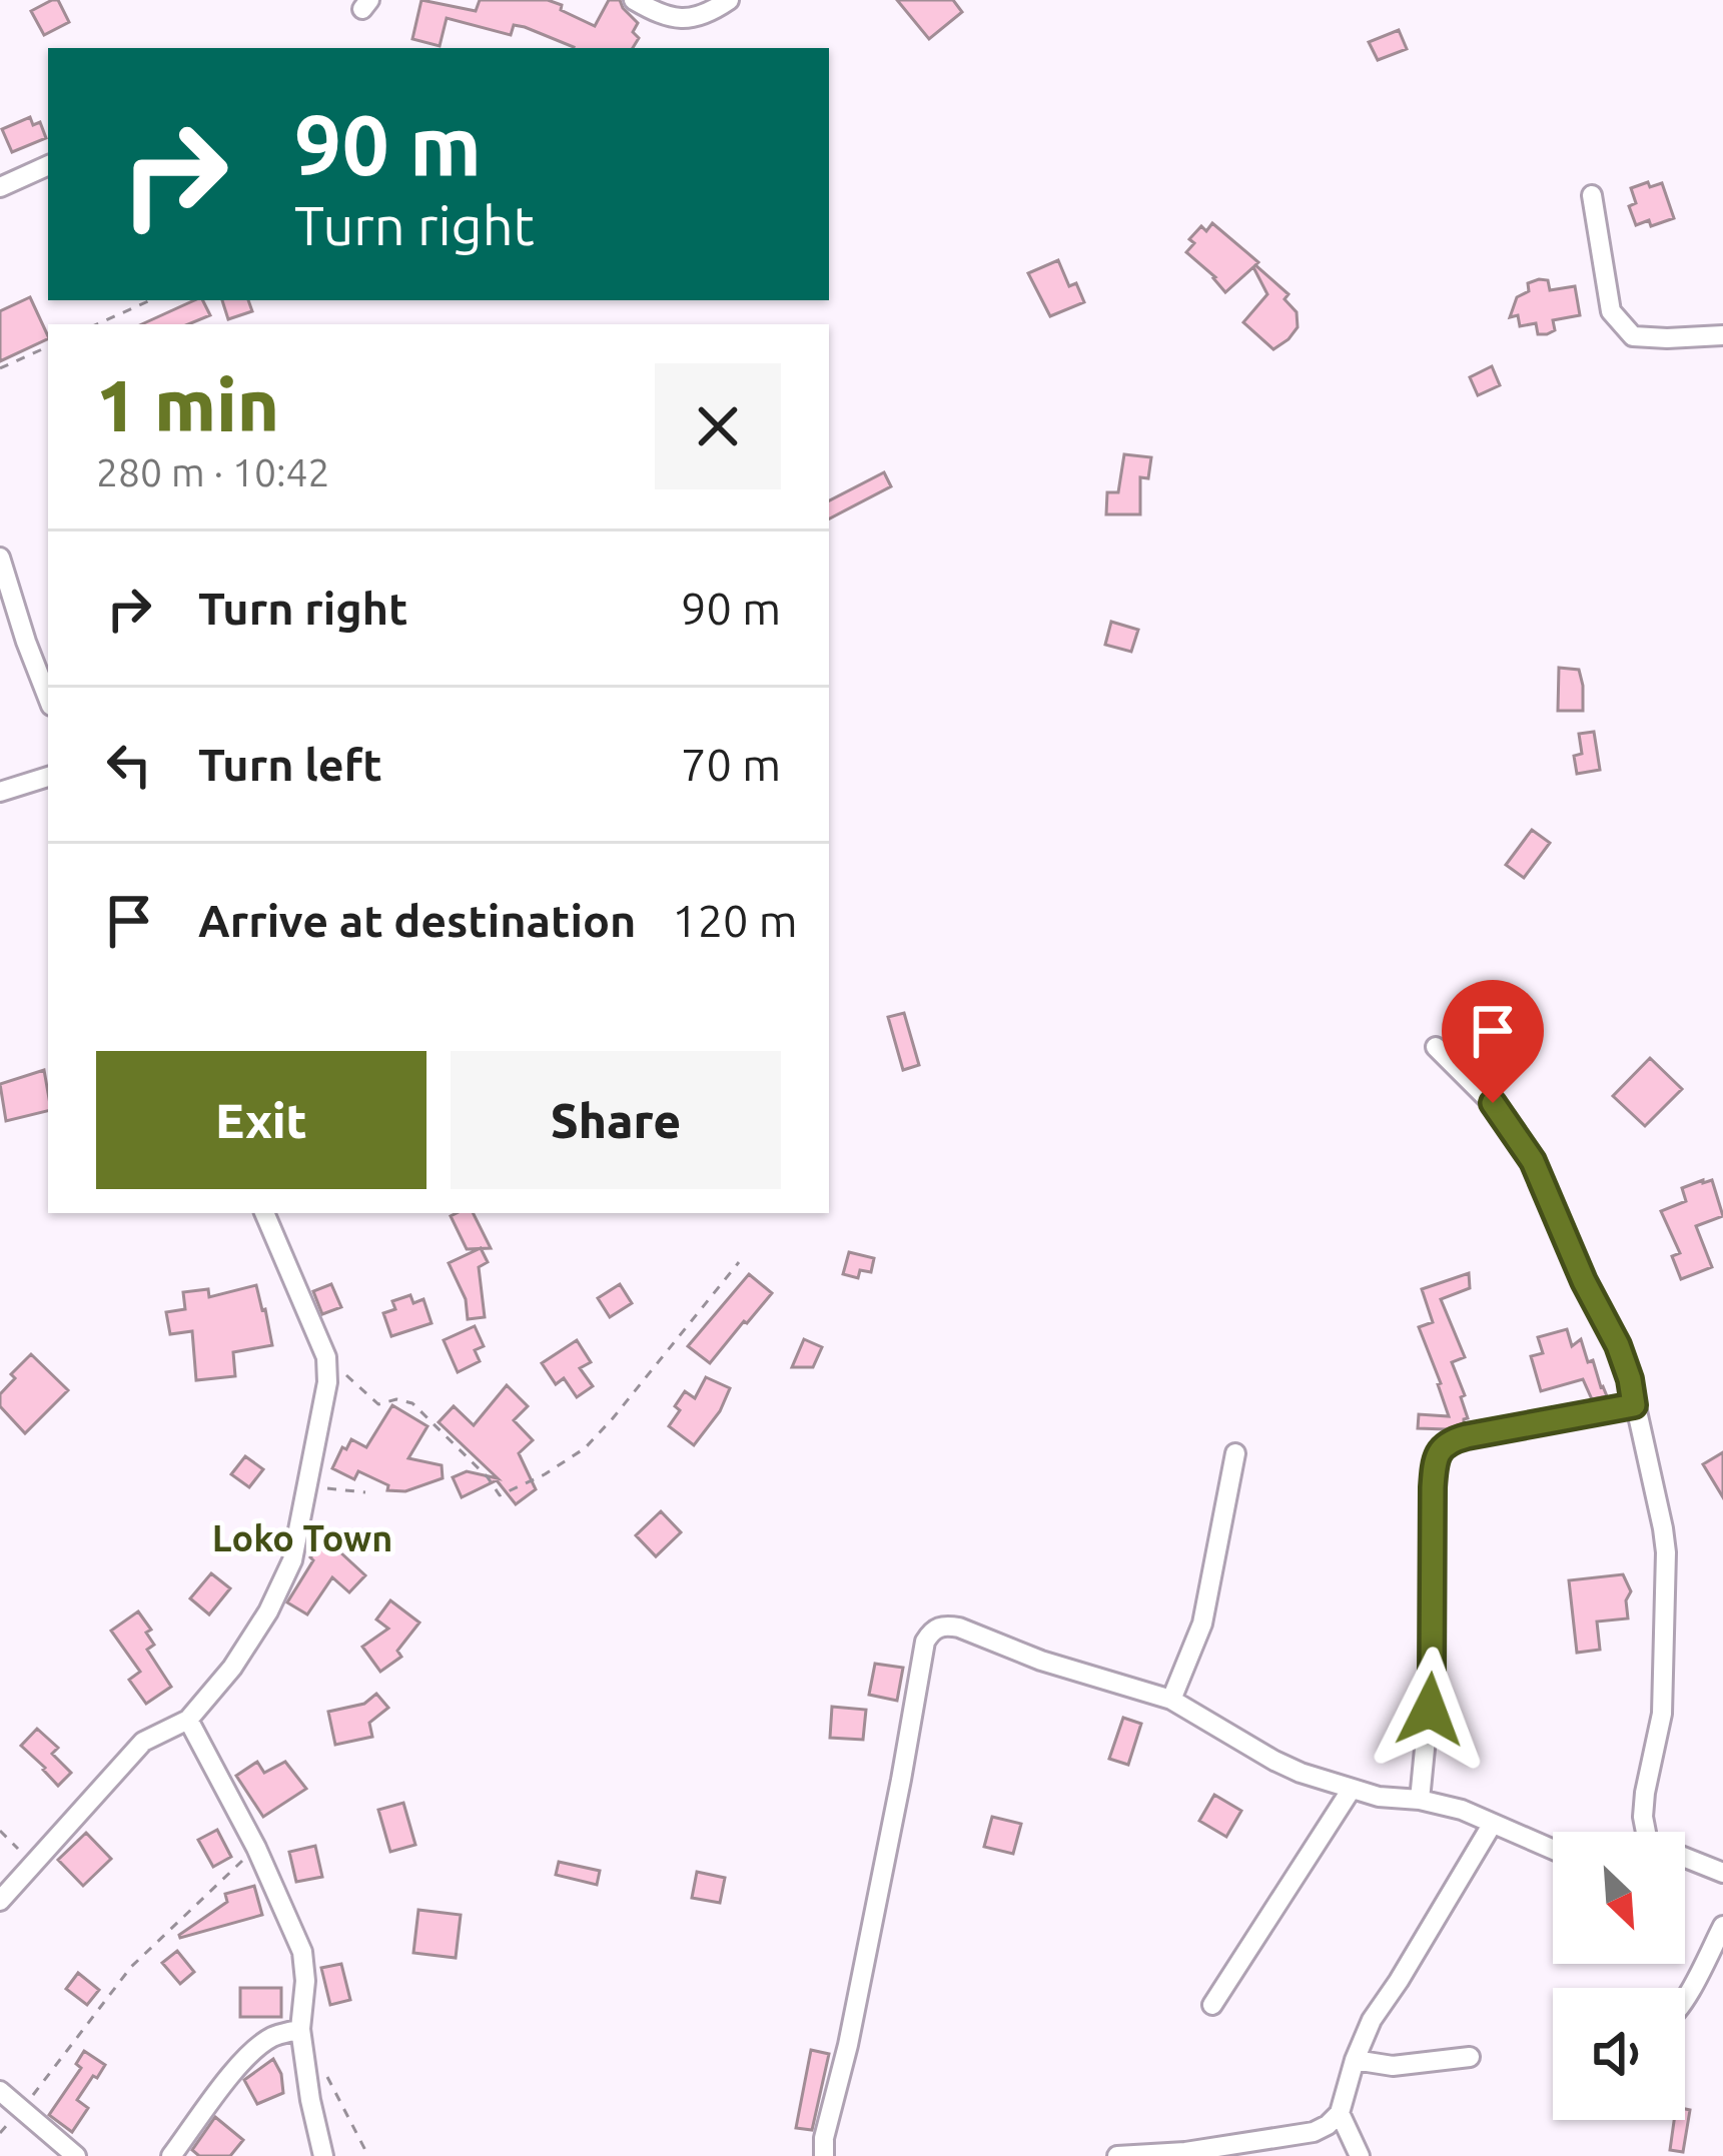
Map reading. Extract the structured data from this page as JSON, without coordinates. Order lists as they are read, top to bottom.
{
  "districts": ["Loko Town"],
  "north": "bottom right",
  "page": {
    "turn": ["90 m", "Turn right"],
    "heading": ["1 min", "280 m · 10:42"],
    "list": [
      {
        "name": "Turn right",
        "value": "90 m"
      },
      {
        "name": "Turn left",
        "value": "70 m"
      },
      {
        "name": "Arrive at destination",
        "value": "120 m"
      }
    ],
    "buttons": ["Exit", "Share"]
  }
}
